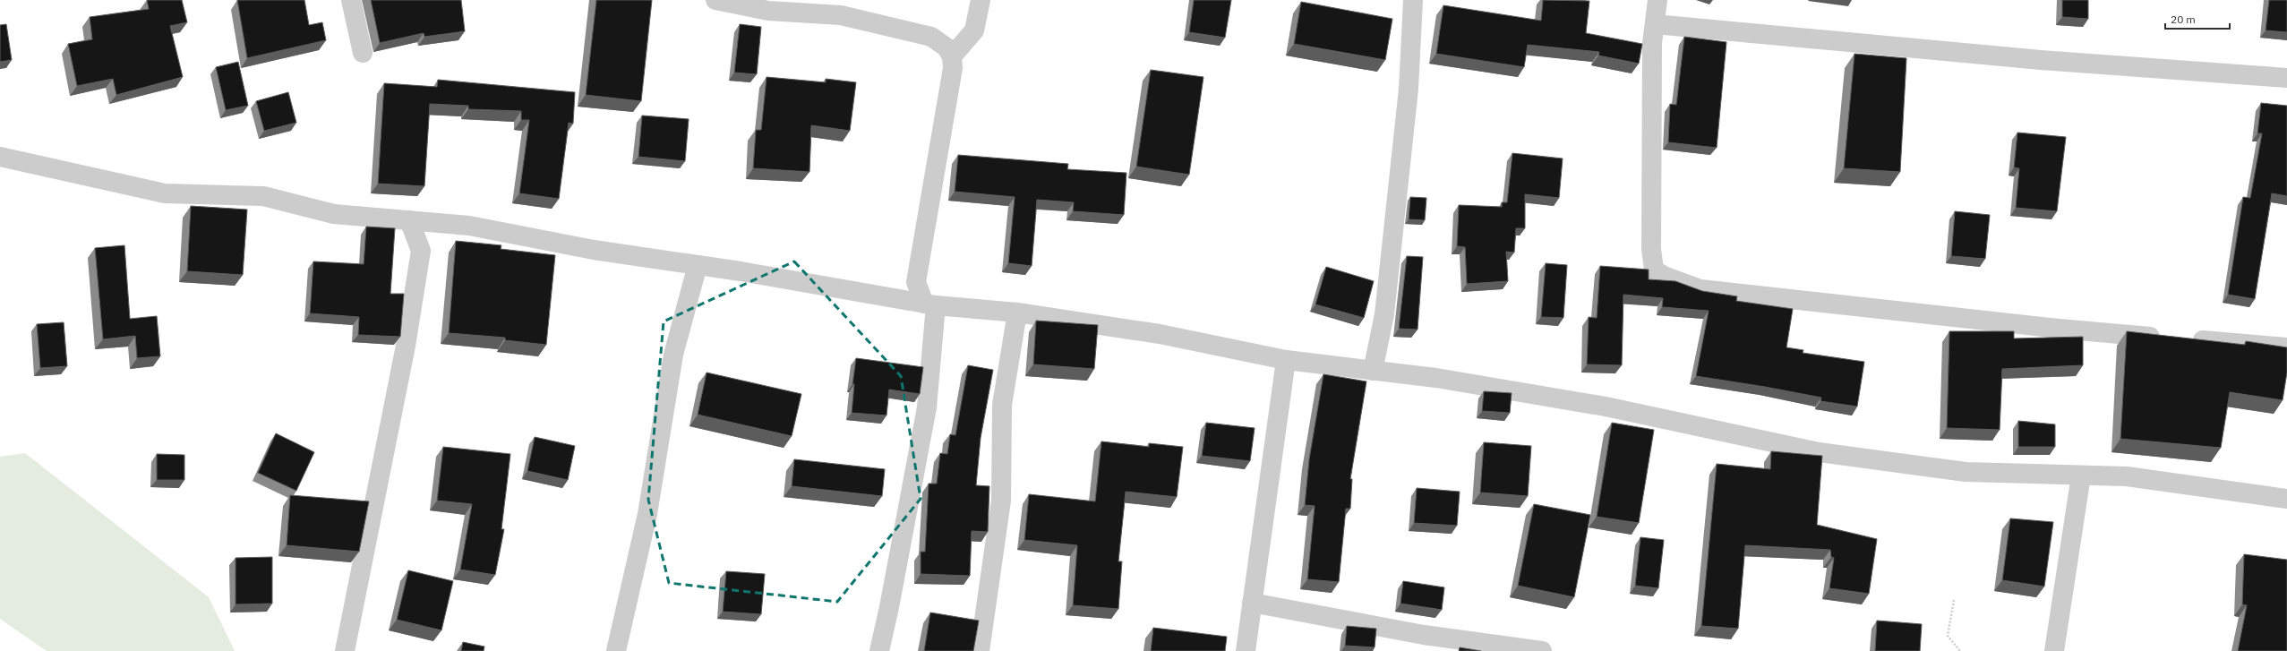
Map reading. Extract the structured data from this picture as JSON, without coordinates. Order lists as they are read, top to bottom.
{
  "scale_bar": "20 m"
}
